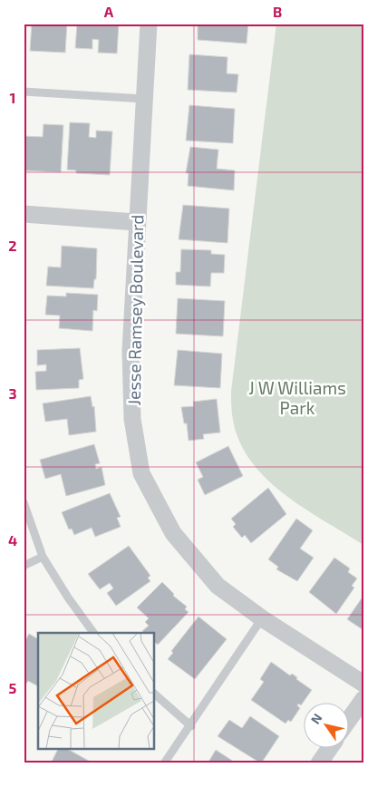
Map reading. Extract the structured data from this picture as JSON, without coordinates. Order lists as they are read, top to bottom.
{
  "streets": {
    "street": ["Jesse Ramsey Boulevard"]
  },
  "parks": ["J W Williams Park"],
  "north": "top left",
  "grid": {
    "columns": ["A", "B"],
    "rows": [
      "1",
      "2",
      "3",
      "4",
      "5"
    ]
  }
}
